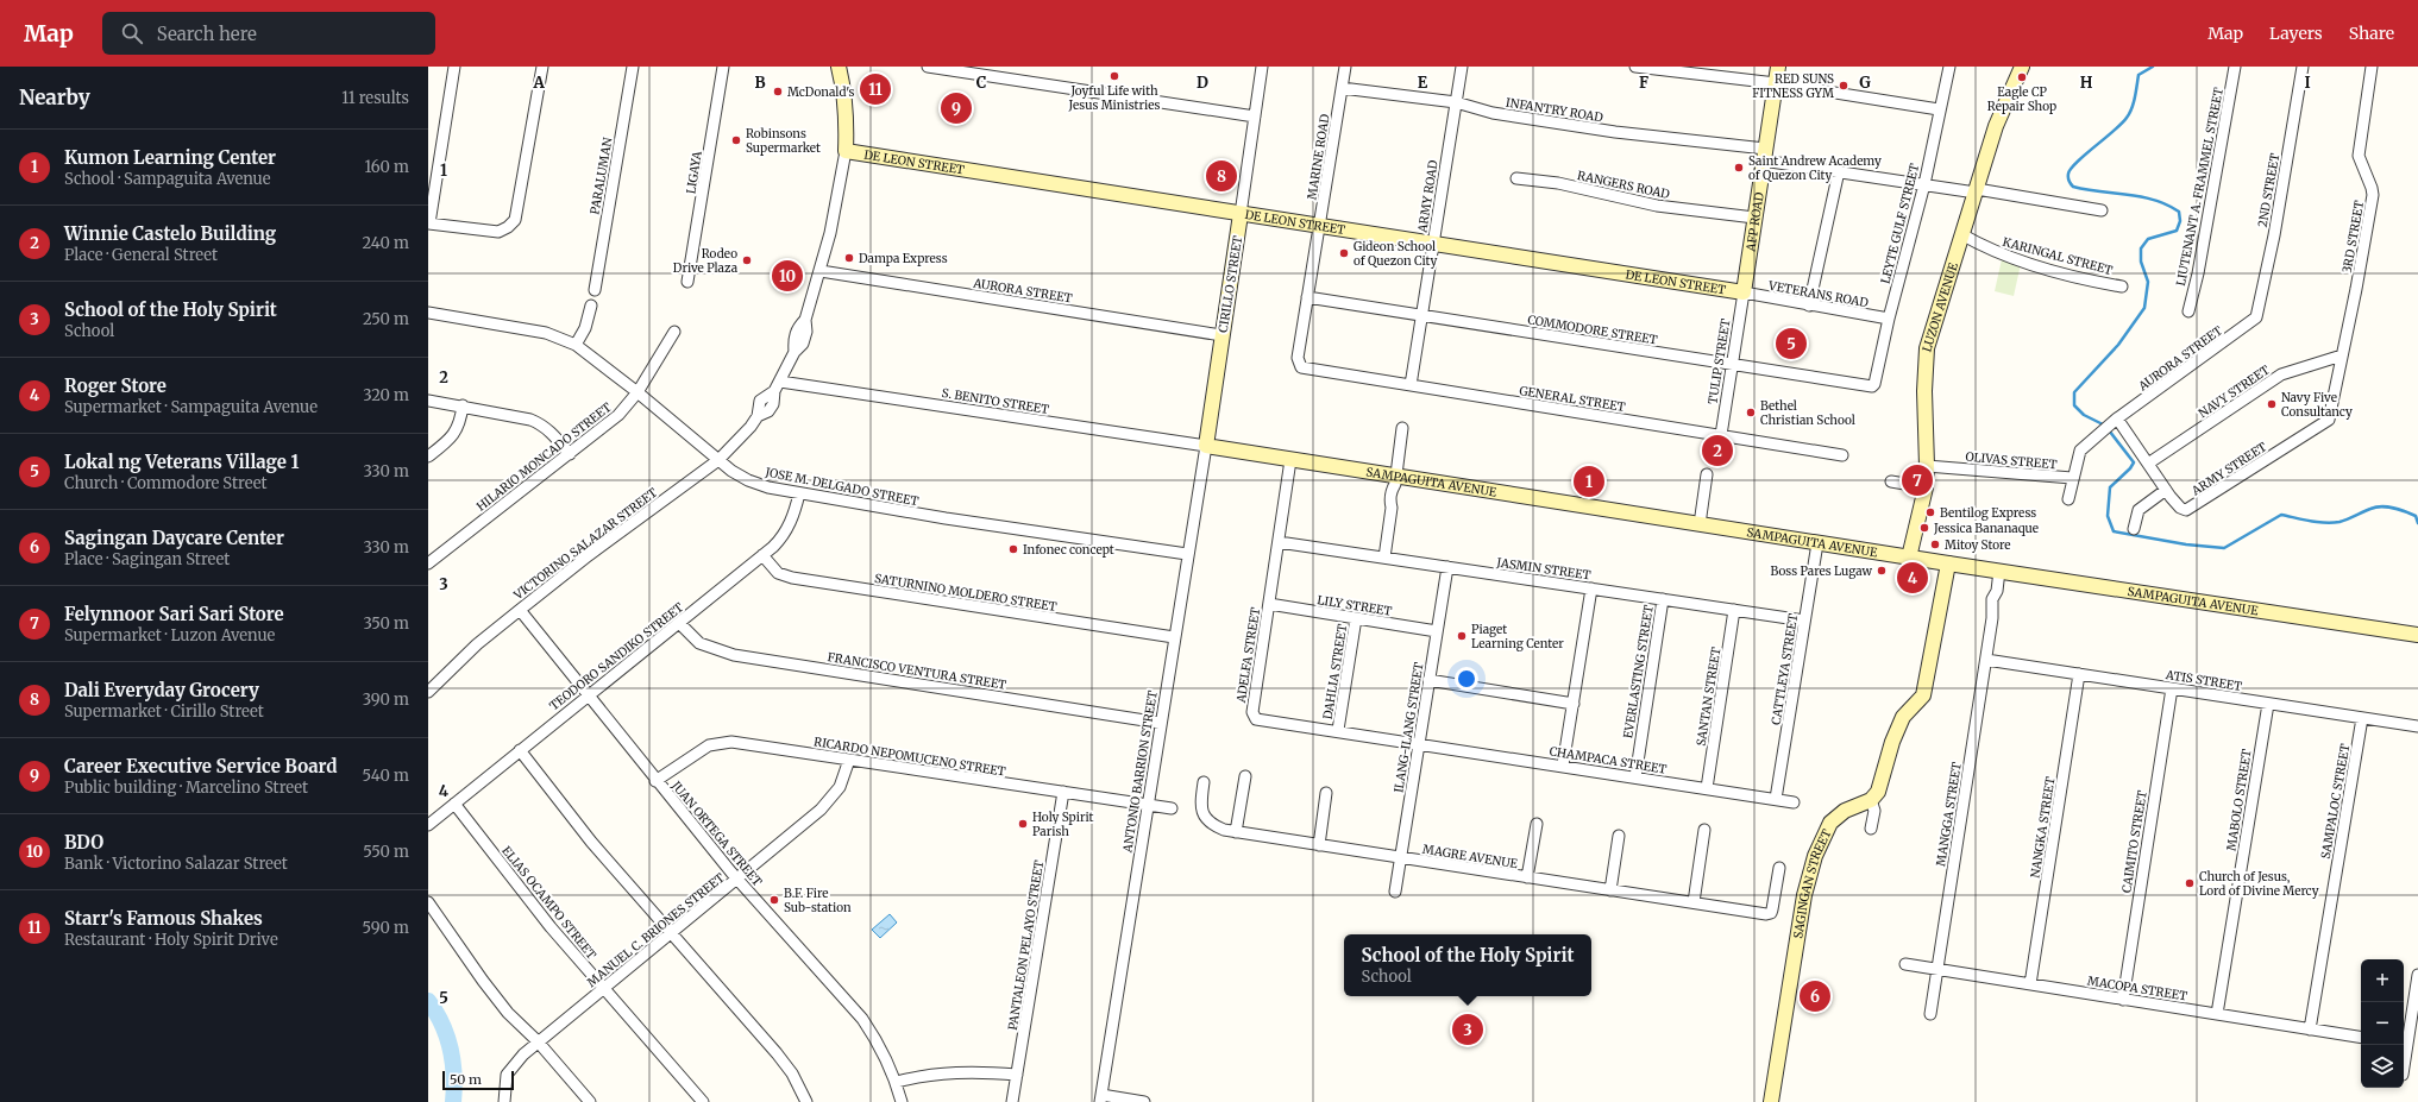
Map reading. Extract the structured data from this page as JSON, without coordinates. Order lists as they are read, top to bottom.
{
  "streets": {
    "main road": [
      "DE LEON STREET",
      "AFP ROAD",
      "CIRILLO STREET",
      "LUZON AVENUE",
      "SAMPAGUITA AVENUE",
      "SAGINGAN STREET"
    ],
    "street": [
      "INFANTRY ROAD",
      "MARINE ROAD",
      "LIGAYA",
      "PARALUMAN",
      "RANGERS ROAD",
      "LIUTENANT A. FRAMMEL STREET",
      "2ND STREET",
      "ARMY ROAD",
      "LEYTE GULF STREET",
      "3RD STREET",
      "KARINGAL STREET",
      "AURORA STREET",
      "VETERANS ROAD",
      "COMMODORE STREET",
      "TULIP STREET",
      "NAVY STREET",
      "GENERAL STREET",
      "S. BENITO STREET",
      "HILARIO MONCADO STREET",
      "OLIVAS STREET",
      "ARMY STREET",
      "JOSE M. DELGADO STREET",
      "VICTORINO SALAZAR STREET",
      "JASMIN STREET",
      "SATURNINO MOLDERO STREET",
      "LILY STREET",
      "ADELFA STREET",
      "TEODORO SANDIKO STREET",
      "CATTLEYA STREET",
      "FRANCISCO VENTURA STREET",
      "DAHLIA STREET",
      "EVERLASTING STREET",
      "ATIS STREET",
      "SANTAN STREET",
      "ILANG-ILANG STREET",
      "RICARDO NEPOMUCENO STREET",
      "CHAMPACA STREET",
      "ANTONIO BARRION STREET",
      "MABOLO STREET",
      "SAMPALOC STREET",
      "MANGGA STREET",
      "NANGKA STREET",
      "JUAN ORTEGA STREET",
      "CAIMITO STREET",
      "MAGRE AVENUE",
      "ELIAS OCAMPO STREET",
      "MANUEL C. BRIONES STREET",
      "PANTALEON PELAYO STREET",
      "MACOPA STREET"
    ]
  },
  "crossings": [
    ["INFANTRY ROAD", "MARINE ROAD"],
    ["INFANTRY ROAD", "ARMY ROAD"],
    ["INFANTRY ROAD", "AFP ROAD"],
    ["INFANTRY ROAD", "LEYTE GULF STREET"],
    ["INFANTRY ROAD", "LUZON AVENUE"],
    ["MARINE ROAD", "DE LEON STREET"],
    ["MARINE ROAD", "COMMODORE STREET"],
    ["MARINE ROAD", "GENERAL STREET"],
    ["DE LEON STREET", "ARMY ROAD"],
    ["DE LEON STREET", "AFP ROAD"],
    ["DE LEON STREET", "CIRILLO STREET"],
    ["DE LEON STREET", "VETERANS ROAD"],
    ["DE LEON STREET", "TULIP STREET"],
    ["DE LEON STREET", "VICTORINO SALAZAR STREET"],
    ["RANGERS ROAD", "AFP ROAD"],
    ["2ND STREET", "AURORA STREET"],
    ["ARMY ROAD", "COMMODORE STREET"],
    ["ARMY ROAD", "GENERAL STREET"],
    ["AFP ROAD", "VETERANS ROAD"],
    ["AFP ROAD", "TULIP STREET"],
    ["LEYTE GULF STREET", "VETERANS ROAD"],
    ["LEYTE GULF STREET", "COMMODORE STREET"],
    ["3RD STREET", "NAVY STREET"],
    ["3RD STREET", "ARMY STREET"],
    ["KARINGAL STREET", "LUZON AVENUE"],
    ["CIRILLO STREET", "AURORA STREET"],
    ["CIRILLO STREET", "S. BENITO STREET"],
    ["CIRILLO STREET", "SAMPAGUITA AVENUE"],
    ["CIRILLO STREET", "ANTONIO BARRION STREET"],
    ["AURORA STREET", "OLIVAS STREET"],
    ["AURORA STREET", "ARMY STREET"],
    ["AURORA STREET", "VICTORINO SALAZAR STREET"],
    ["VETERANS ROAD", "TULIP STREET"],
    ["LUZON AVENUE", "OLIVAS STREET"],
    ["LUZON AVENUE", "SAMPAGUITA AVENUE"],
    ["COMMODORE STREET", "TULIP STREET"],
    ["TULIP STREET", "GENERAL STREET"],
    ["NAVY STREET", "ARMY STREET"],
    ["S. BENITO STREET", "SAMPAGUITA AVENUE"],
    ["S. BENITO STREET", "VICTORINO SALAZAR STREET"],
    ["S. BENITO STREET", "ANTONIO BARRION STREET"],
    ["HILARIO MONCADO STREET", "JOSE M. DELGADO STREET"],
    ["OLIVAS STREET", "ARMY STREET"],
    ["SAMPAGUITA AVENUE", "ADELFA STREET"],
    ["SAMPAGUITA AVENUE", "CATTLEYA STREET"],
    ["SAMPAGUITA AVENUE", "ANTONIO BARRION STREET"],
    ["SAMPAGUITA AVENUE", "MANGGA STREET"],
    ["JOSE M. DELGADO STREET", "VICTORINO SALAZAR STREET"],
    ["JOSE M. DELGADO STREET", "TEODORO SANDIKO STREET"],
    ["JOSE M. DELGADO STREET", "ANTONIO BARRION STREET"],
    ["VICTORINO SALAZAR STREET", "JUAN ORTEGA STREET"],
    ["JASMIN STREET", "ADELFA STREET"],
    ["JASMIN STREET", "CATTLEYA STREET"],
    ["JASMIN STREET", "EVERLASTING STREET"],
    ["JASMIN STREET", "SANTAN STREET"],
    ["JASMIN STREET", "ILANG-ILANG STREET"],
    ["SATURNINO MOLDERO STREET", "TEODORO SANDIKO STREET"],
    ["SATURNINO MOLDERO STREET", "ANTONIO BARRION STREET"],
    ["LILY STREET", "ADELFA STREET"],
    ["LILY STREET", "DAHLIA STREET"],
    ["LILY STREET", "ILANG-ILANG STREET"],
    ["ADELFA STREET", "DAHLIA STREET"],
    ["ADELFA STREET", "ILANG-ILANG STREET"],
    ["ADELFA STREET", "CHAMPACA STREET"],
    ["TEODORO SANDIKO STREET", "FRANCISCO VENTURA STREET"],
    ["TEODORO SANDIKO STREET", "JUAN ORTEGA STREET"],
    ["TEODORO SANDIKO STREET", "ELIAS OCAMPO STREET"],
    ["CATTLEYA STREET", "CHAMPACA STREET"],
    ["FRANCISCO VENTURA STREET", "ANTONIO BARRION STREET"],
    ["EVERLASTING STREET", "CHAMPACA STREET"],
    ["ATIS STREET", "MABOLO STREET"],
    ["ATIS STREET", "SAMPALOC STREET"],
    ["ATIS STREET", "MANGGA STREET"],
    ["ATIS STREET", "NANGKA STREET"],
    ["ATIS STREET", "CAIMITO STREET"],
    ["SANTAN STREET", "CHAMPACA STREET"],
    ["ILANG-ILANG STREET", "CHAMPACA STREET"],
    ["ILANG-ILANG STREET", "MAGRE AVENUE"],
    ["RICARDO NEPOMUCENO STREET", "ANTONIO BARRION STREET"],
    ["RICARDO NEPOMUCENO STREET", "JUAN ORTEGA STREET"],
    ["RICARDO NEPOMUCENO STREET", "MANUEL C. BRIONES STREET"],
    ["RICARDO NEPOMUCENO STREET", "PANTALEON PELAYO STREET"],
    ["MABOLO STREET", "MACOPA STREET"],
    ["SAMPALOC STREET", "MACOPA STREET"],
    ["MANGGA STREET", "MACOPA STREET"],
    ["NANGKA STREET", "MACOPA STREET"],
    ["JUAN ORTEGA STREET", "MANUEL C. BRIONES STREET"],
    ["CAIMITO STREET", "MACOPA STREET"],
    ["ELIAS OCAMPO STREET", "MANUEL C. BRIONES STREET"]
  ],
  "places": [
    "Joyful Life with Jesus Ministries",
    "Eagle CP Repair Shop",
    "RED SUNS FITNESS GYM",
    "McDonald's",
    "Robinsons Supermarket",
    "Saint Andrew Academy of Quezon City",
    "Gideon School of Quezon City",
    "Dampa Express",
    "Rodeo Drive Plaza",
    "Navy Five Consultancy",
    "Bethel Christian School",
    "Bentilog Express",
    "Jessica Bananaque",
    "Mitoy Store",
    "Infonec concept",
    "Boss Pares Lugaw",
    "Piaget Learning Center",
    "Holy Spirit Parish",
    "Church of Jesus, Lord of Divine Mercy",
    "B.F. Fire Sub-station"
  ],
  "scale_bar": "50 m",
  "page": {
    "header": "Map",
    "search": "Search here",
    "nav": ["Map", "Layers", "Share"],
    "heading": ["Nearby", "11 results"],
    "pins": [
      "11",
      "9",
      "8",
      "10",
      "5",
      "2",
      "7",
      "1",
      "4",
      "6",
      "3"
    ],
    "list": [
      {
        "mark": "1",
        "name": "Kumon Learning Center",
        "note": "School · Sampaguita Avenue",
        "value": "160 m"
      },
      {
        "mark": "2",
        "name": "Winnie Castelo Building",
        "note": "Place · General Street",
        "value": "240 m"
      },
      {
        "mark": "3",
        "name": "School of the Holy Spirit",
        "note": "School",
        "value": "250 m"
      },
      {
        "mark": "4",
        "name": "Roger Store",
        "note": "Supermarket · Sampaguita Avenue",
        "value": "320 m"
      },
      {
        "mark": "5",
        "name": "Lokal ng Veterans Village 1",
        "note": "Church · Commodore Street",
        "value": "330 m"
      },
      {
        "mark": "6",
        "name": "Sagingan Daycare Center",
        "note": "Place · Sagingan Street",
        "value": "330 m"
      },
      {
        "mark": "7",
        "name": "Felynnoor Sari Sari Store",
        "note": "Supermarket · Luzon Avenue",
        "value": "350 m"
      },
      {
        "mark": "8",
        "name": "Dali Everyday Grocery",
        "note": "Supermarket · Cirillo Street",
        "value": "390 m"
      },
      {
        "mark": "9",
        "name": "Career Executive Service Board",
        "note": "Public building · Marcelino Street",
        "value": "540 m"
      },
      {
        "mark": "10",
        "name": "BDO",
        "note": "Bank · Victorino Salazar Street",
        "value": "550 m"
      },
      {
        "mark": "11",
        "name": "Starr's Famous Shakes",
        "note": "Restaurant · Holy Spirit Drive",
        "value": "590 m"
      }
    ],
    "popup": ["School of the Holy Spirit", "School"],
    "map_buttons": ["+", "−"],
    "scale": "50 m"
  },
  "grid": {
    "columns": [
      "A",
      "B",
      "C",
      "D",
      "E",
      "F",
      "G",
      "H",
      "I"
    ],
    "rows": [
      "1",
      "2",
      "3",
      "4",
      "5"
    ]
  }
}
